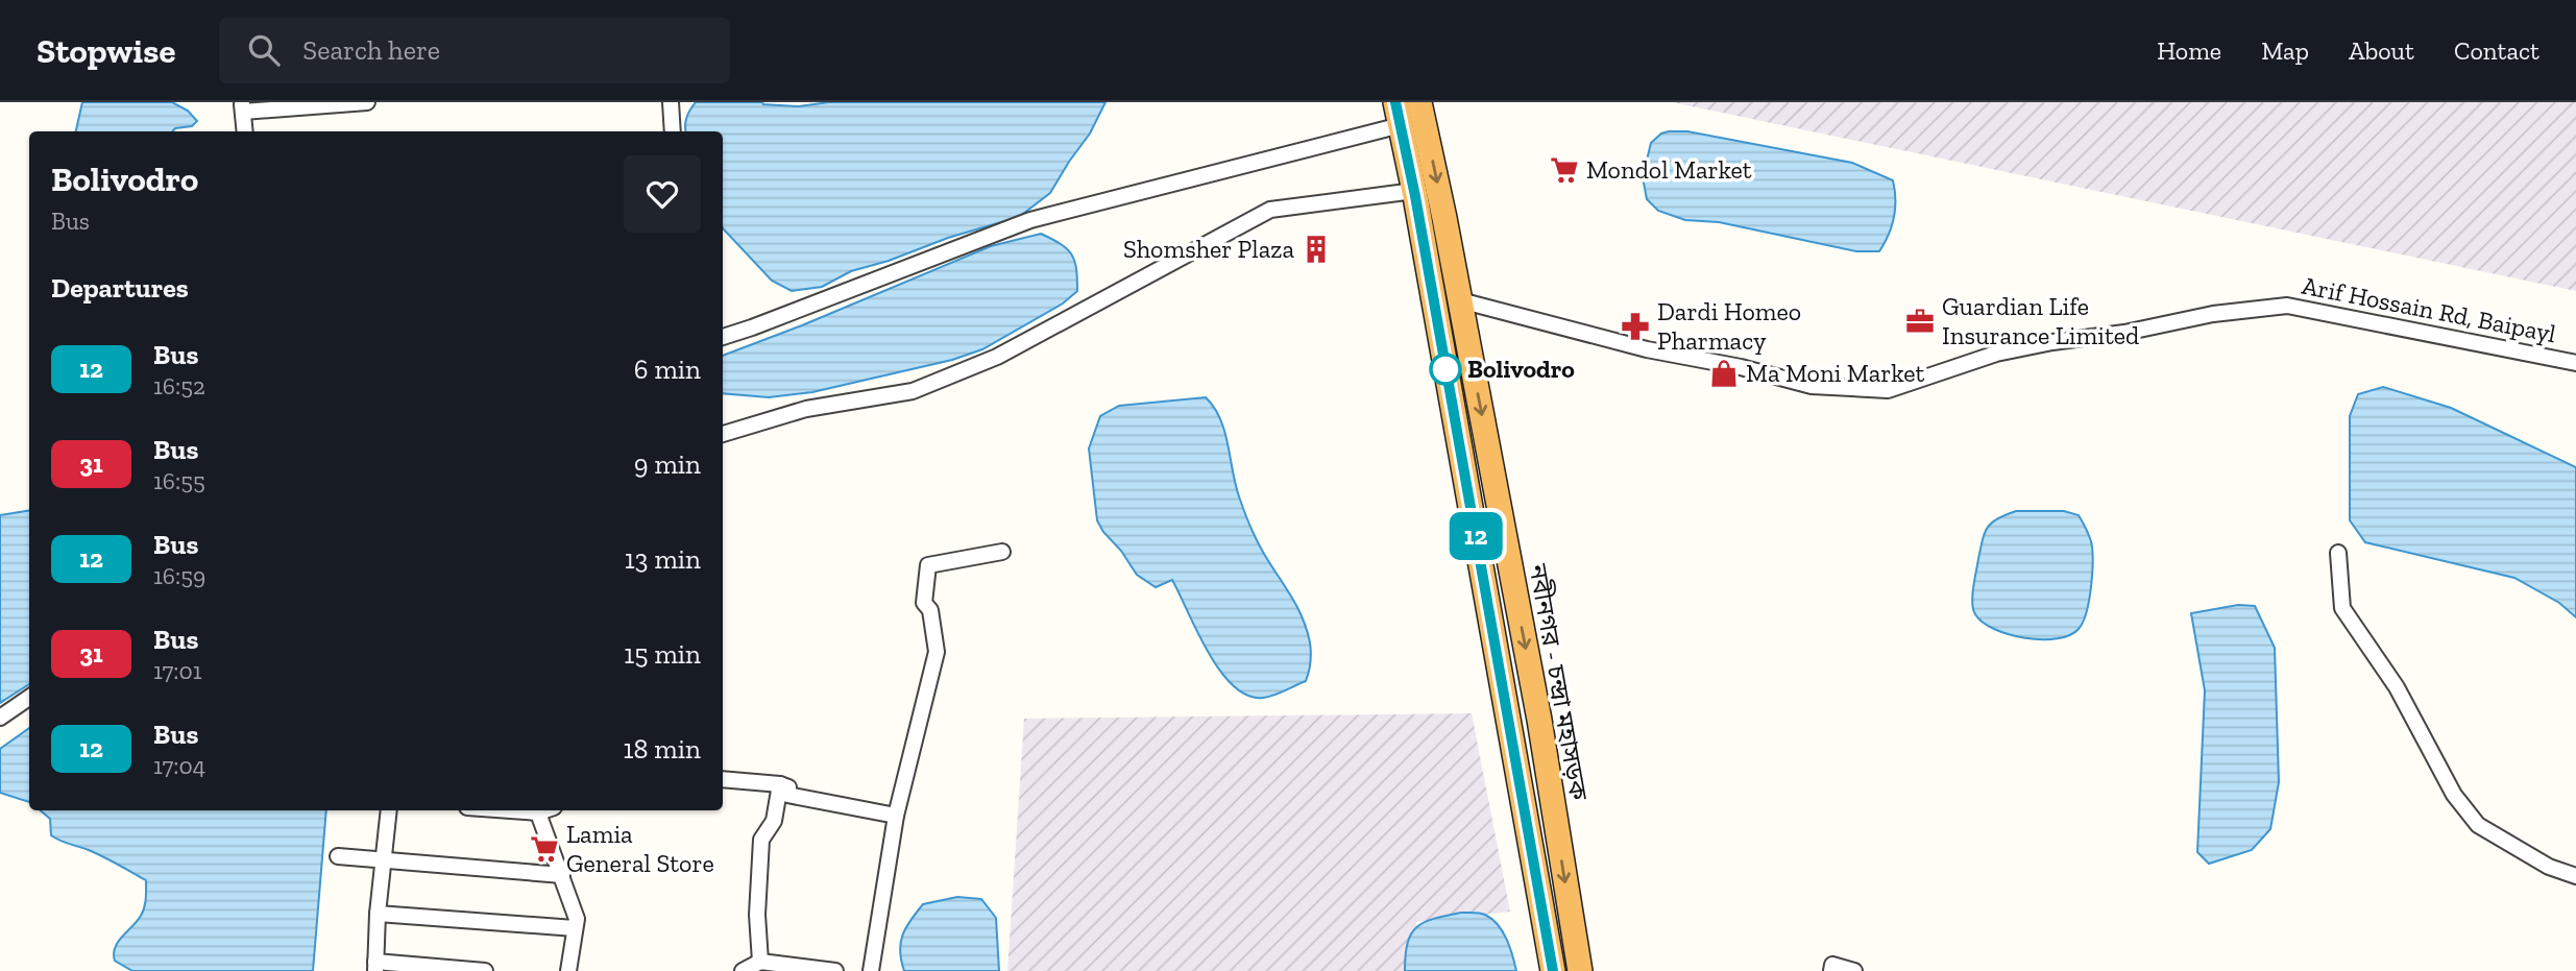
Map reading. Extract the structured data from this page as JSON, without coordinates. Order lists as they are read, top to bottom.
{
  "streets": {
    "highway": ["নবীনগর - চন্দ্রা মহাসড়ক"],
    "street": ["Arif Hossain Rd, Baipayl"]
  },
  "crossings": [
    ["Arif Hossain Rd, Baipayl", "নবীনগর - চন্দ্রা মহাসড়ক"]
  ],
  "places": {
    "supermarket": ["Mondol Market", "Lamia General Store"],
    "building": ["Shomsher Plaza"],
    "office": ["Guardian Life Insurance Limited"],
    "pharmacy": ["Dardi Homeo Pharmacy"],
    "other": ["Bolivodro"],
    "shop": ["Ma Moni Market"]
  },
  "lines": ["bus line 12"],
  "page": {
    "header": "Stopwise",
    "search": "Search here",
    "nav": [
      "Home",
      "Map",
      "About",
      "Contact"
    ],
    "on_map": "12",
    "heading": [
      ["Bolivodro", "Bus"],
      "Departures"
    ],
    "list": [
      {
        "mark": "12",
        "name": "Bus",
        "note": "16:52",
        "value": "6 min"
      },
      {
        "mark": "31",
        "name": "Bus",
        "note": "16:55",
        "value": "9 min"
      },
      {
        "mark": "12",
        "name": "Bus",
        "note": "16:59",
        "value": "13 min"
      },
      {
        "mark": "31",
        "name": "Bus",
        "note": "17:01",
        "value": "15 min"
      },
      {
        "mark": "12",
        "name": "Bus",
        "note": "17:04",
        "value": "18 min"
      }
    ]
  }
}
